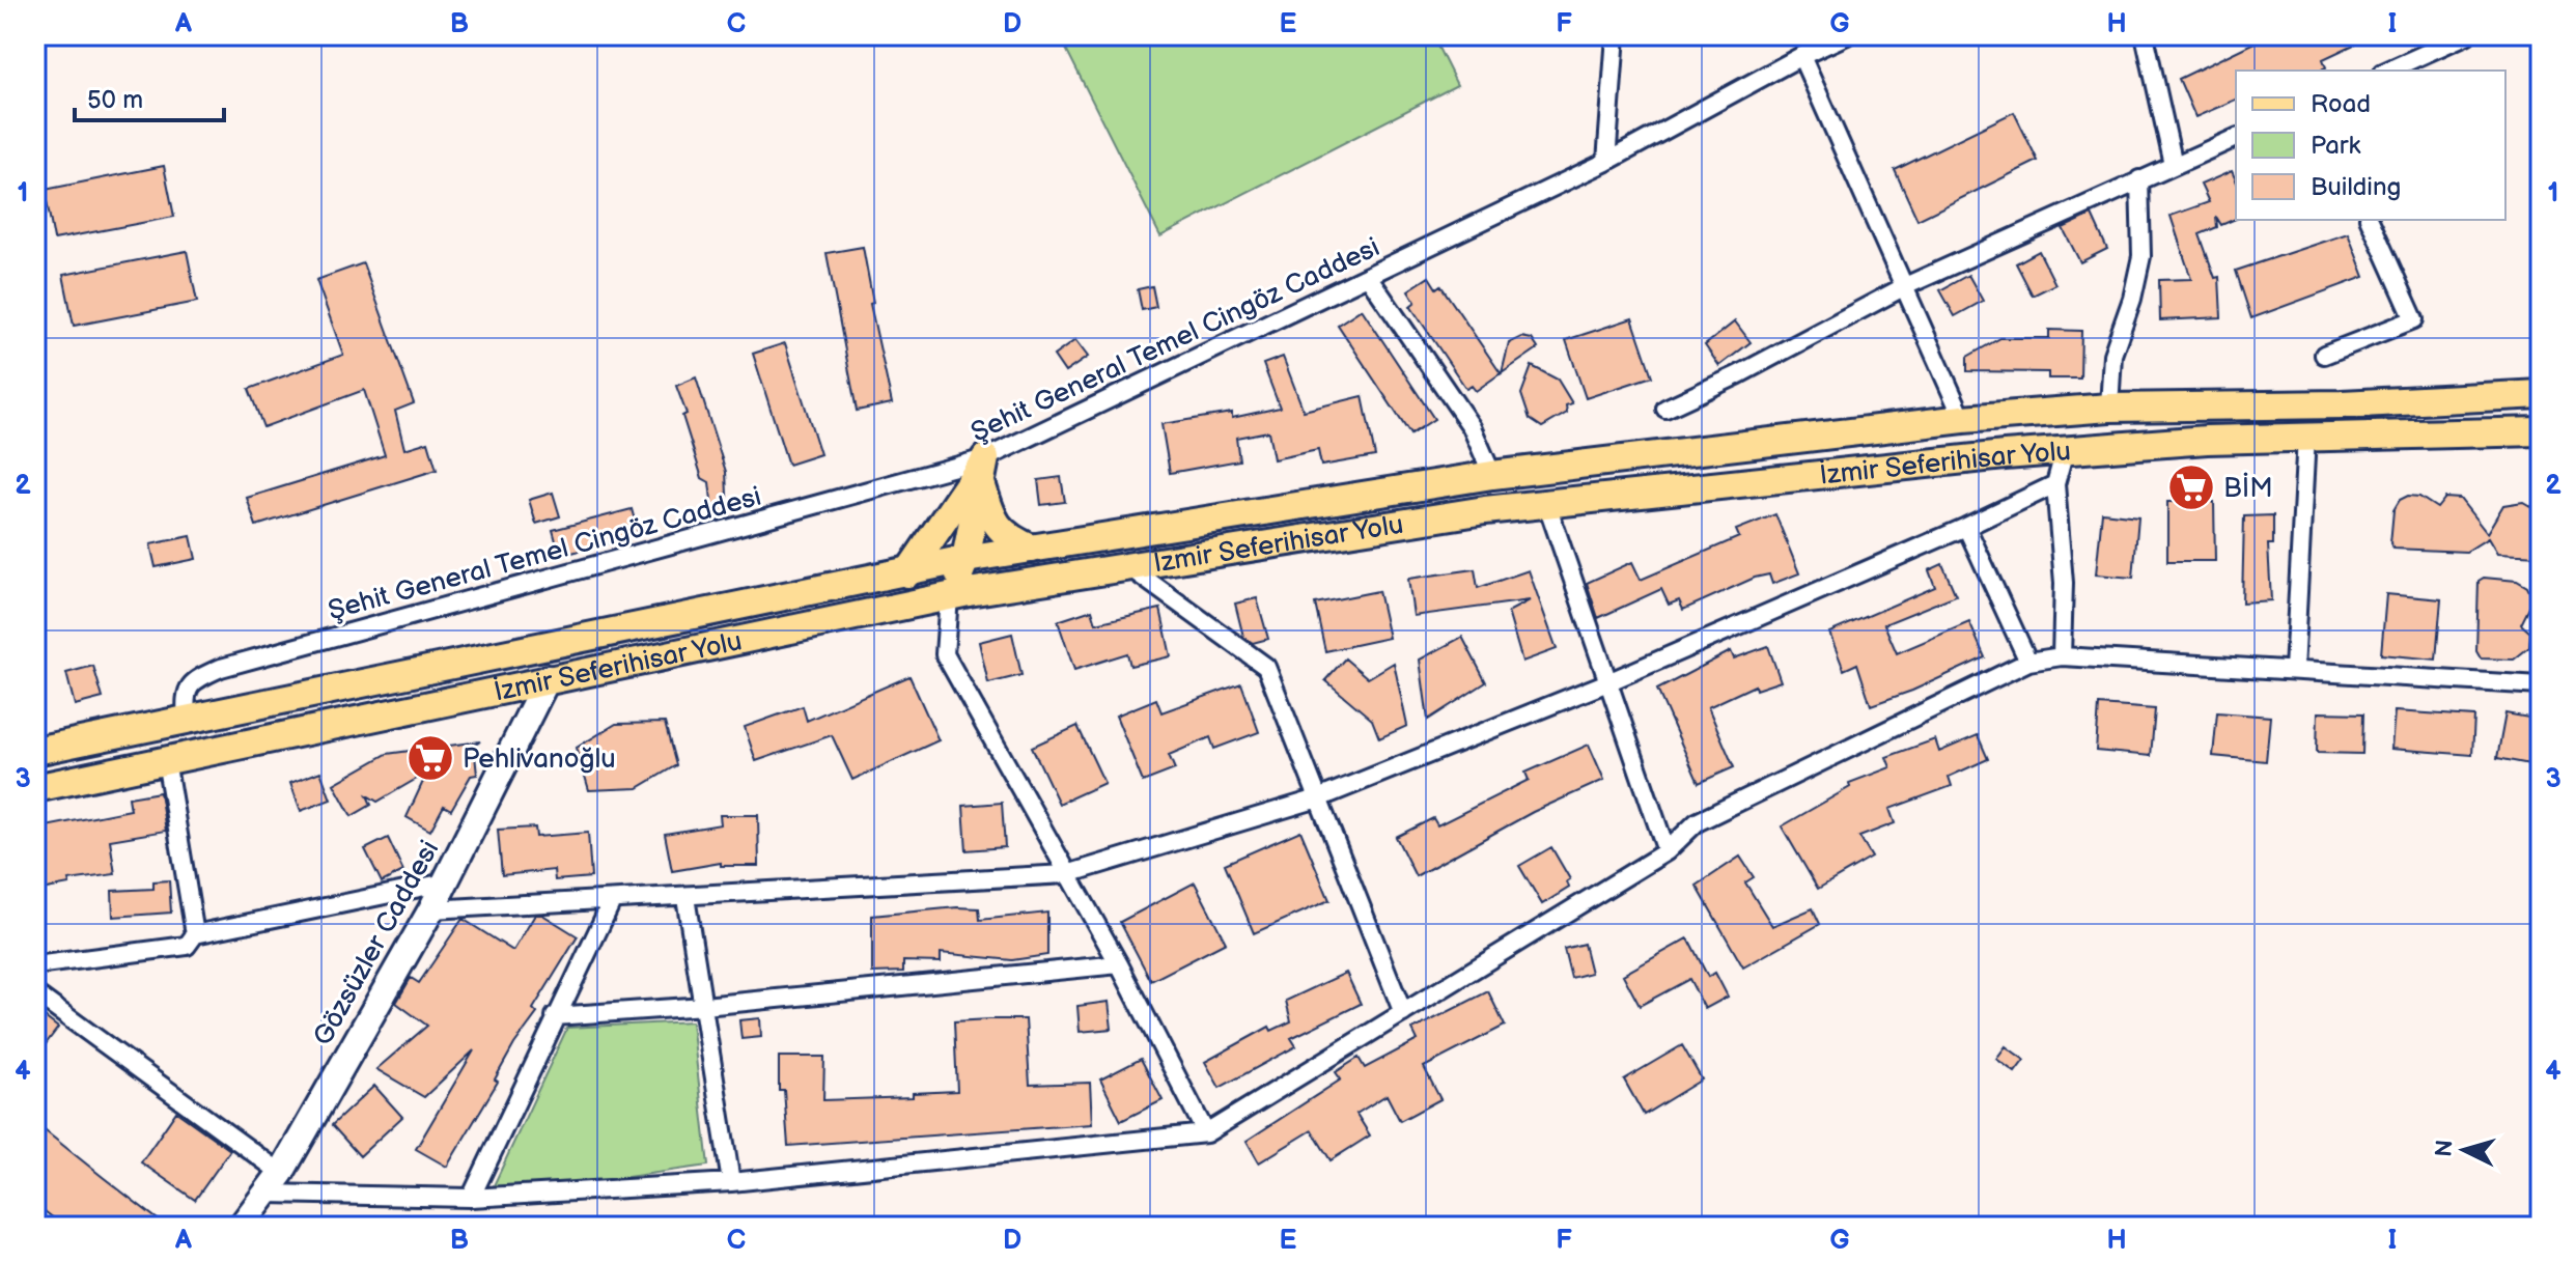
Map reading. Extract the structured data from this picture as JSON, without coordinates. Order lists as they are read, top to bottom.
{
  "streets": {
    "main road": ["İzmir Seferihisar Yolu"],
    "street": ["Şehit General Temel Cingöz Caddesi", "Gözsüzler Caddesi"]
  },
  "crossings": [
    ["Şehit General Temel Cingöz Caddesi", "İzmir Seferihisar Yolu"],
    ["İzmir Seferihisar Yolu", "Gözsüzler Caddesi"]
  ],
  "places": {
    "supermarket": ["BİM", "Pehlivanoğlu"]
  },
  "legend": ["Road", "Park", "Building"],
  "scale_bar": "50 m",
  "north": "left",
  "grid": {
    "columns": [
      "A",
      "B",
      "C",
      "D",
      "E",
      "F",
      "G",
      "H",
      "I"
    ],
    "rows": [
      "1",
      "2",
      "3",
      "4"
    ]
  }
}
